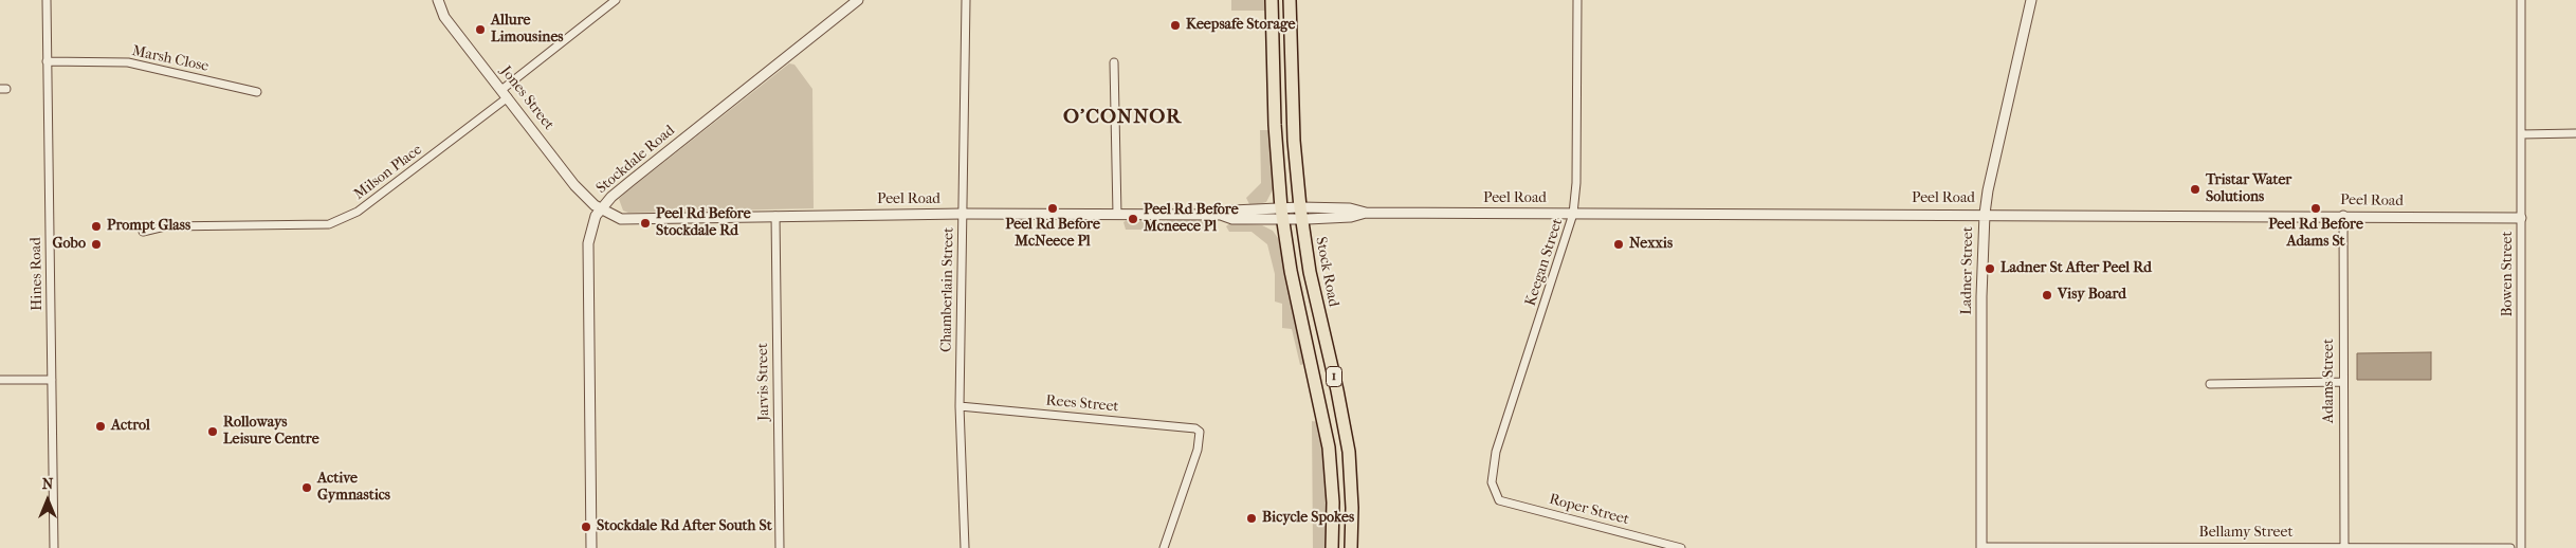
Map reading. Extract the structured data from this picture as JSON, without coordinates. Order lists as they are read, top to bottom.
{
  "streets": {
    "highway": ["Stock Road", "1"],
    "street": [
      "Marsh Close",
      "Jones Street",
      "Stockdale Road",
      "Milson Place",
      "Peel Road",
      "Keegan Street",
      "Ladner Street",
      "Hines Road",
      "Bowen Street",
      "Chamberlain Street",
      "Adams Street",
      "Jarvis Street",
      "Rees Street",
      "Roper Street",
      "Bellamy Street"
    ]
  },
  "crossings": [
    ["Marsh Close", "Hines Road"],
    ["Jones Street", "Stockdale Road"],
    ["Jones Street", "Milson Place"],
    ["Jones Street", "Peel Road"],
    ["Stockdale Road", "Peel Road"],
    ["Peel Road", "Keegan Street"],
    ["Peel Road", "Ladner Street"],
    ["Peel Road", "Stock Road"],
    ["Peel Road", "Bowen Street"],
    ["Peel Road", "Chamberlain Street"],
    ["Peel Road", "1"],
    ["Peel Road", "Adams Street"],
    ["Peel Road", "Jarvis Street"],
    ["Keegan Street", "Roper Street"],
    ["Ladner Street", "Bellamy Street"],
    ["Chamberlain Street", "Rees Street"],
    ["Adams Street", "Bellamy Street"]
  ],
  "districts": ["O'CONNOR"],
  "places": [
    "Keepsafe Storage",
    "Allure Limousines",
    "Tristar Water Solutions",
    "Peel Rd Before McNeece Pl",
    "Peel Rd Before Adams St",
    "Peel Rd Before Mcneece Pl",
    "Peel Rd Before Stockdale Rd",
    "Prompt Glass",
    "Gobo",
    "Nexxis",
    "Ladner St After Peel Rd",
    "Visy Board",
    "Actrol",
    "Rolloways Leisure Centre",
    "Active Gymnastics",
    "Bicycle Spokes",
    "Stockdale Rd After South St"
  ],
  "north": "top"
}
